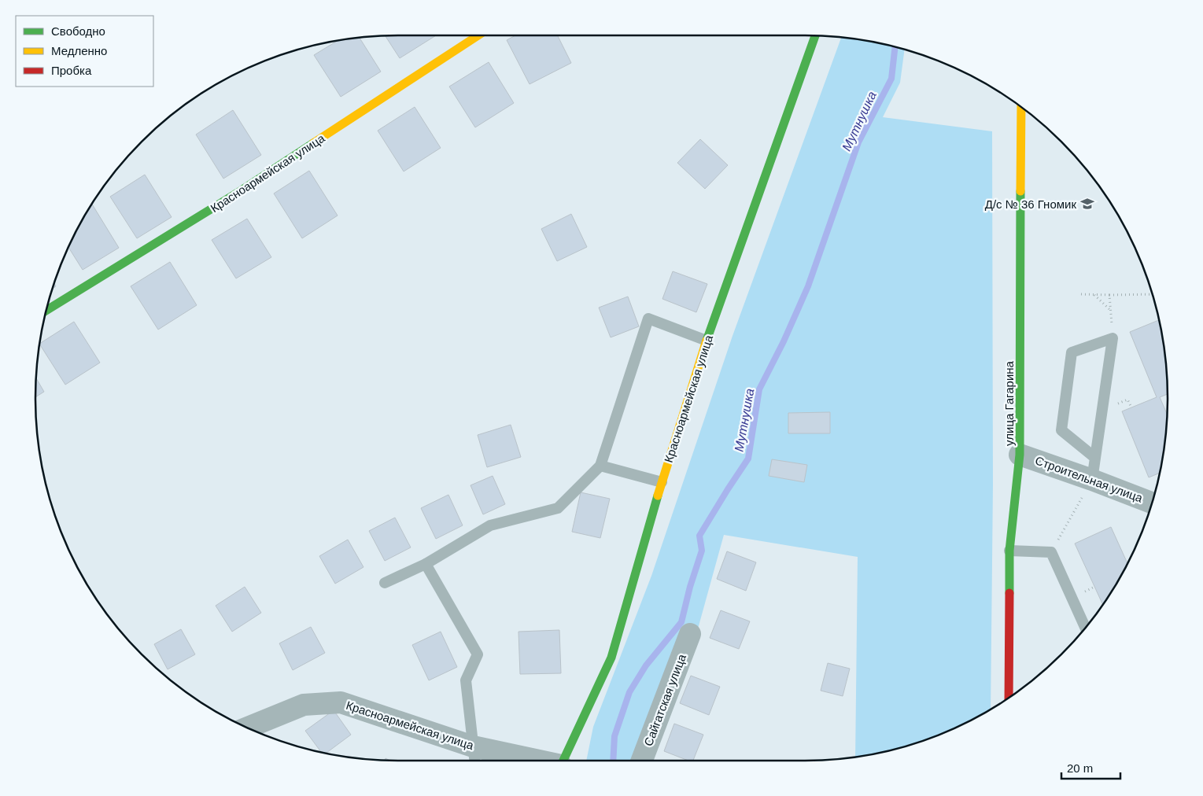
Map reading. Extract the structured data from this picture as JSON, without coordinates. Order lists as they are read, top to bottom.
{
  "streets": {
    "street": [
      "Красноармейская улица",
      "улица Гагарина",
      "Строительная улица",
      "Сайгатская улица"
    ]
  },
  "crossings": [
    ["улица Гагарина", "Строительная улица"]
  ],
  "water": ["Мутнушка"],
  "places": {
    "school or university": ["Д/с № 36 Гномик"]
  },
  "legend": ["Свободно", "Медленно", "Пробка"],
  "scale_bar": "20 m"
}
